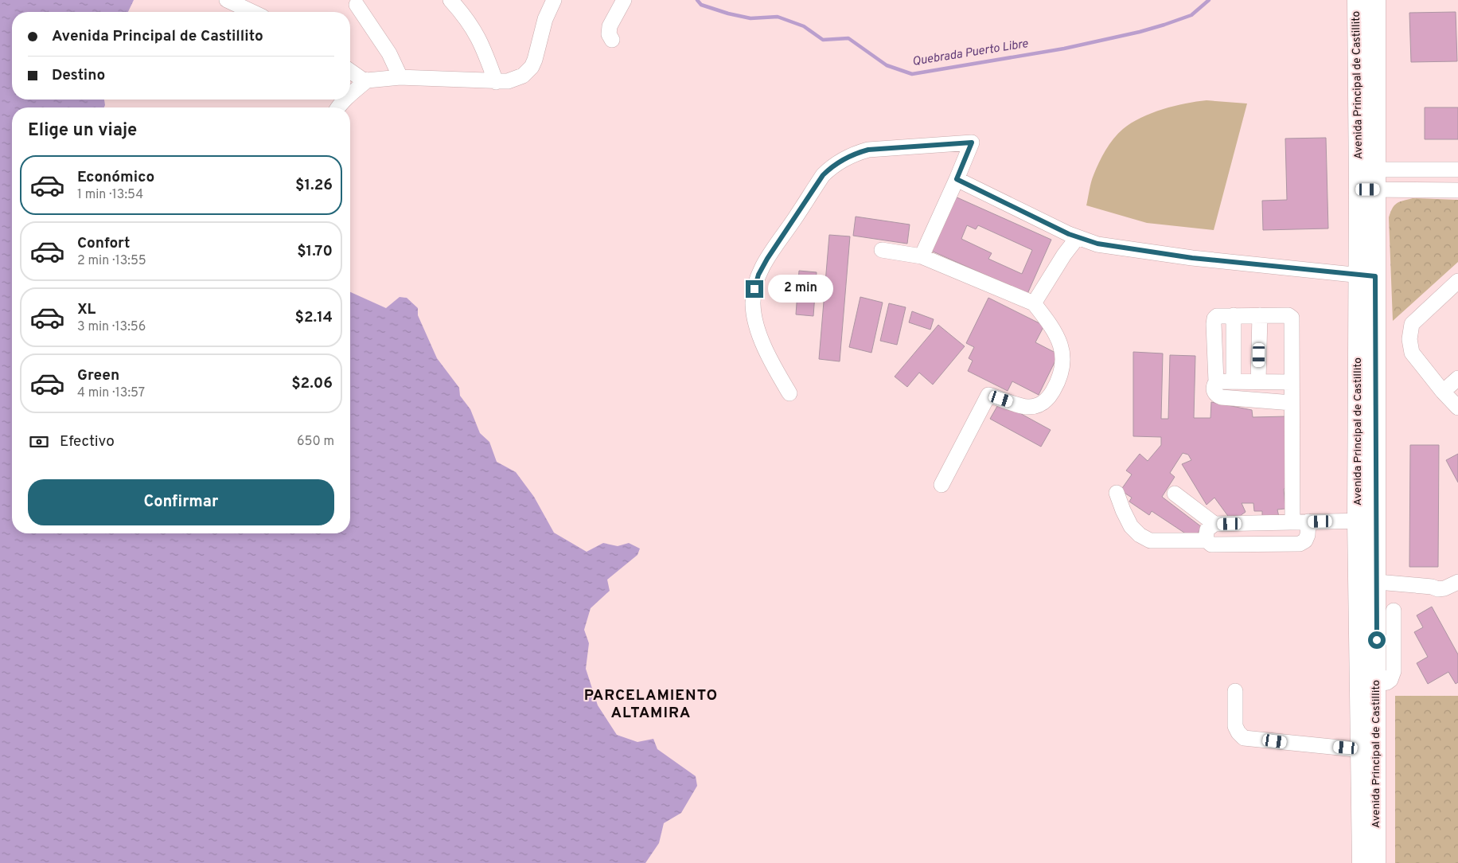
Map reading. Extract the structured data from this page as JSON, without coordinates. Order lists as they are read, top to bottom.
{
  "streets": {
    "main road": ["Avenida Principal de Castillito"]
  },
  "districts": ["PARCELAMIENTO ALTAMIRA"],
  "water": ["Quebrada Puerto Libre"],
  "page": {
    "banner": ["Avenida Principal de Castillito", "Destino"],
    "heading": "Elige un viaje",
    "list": [
      {
        "name": "Económico",
        "note": "1 min · 13:54",
        "value": "$1.26"
      },
      {
        "name": "Confort",
        "note": "2 min · 13:55",
        "value": "$1.70"
      },
      {
        "name": "XL",
        "note": "3 min · 13:56",
        "value": "$2.14"
      },
      {
        "name": "Green",
        "note": "4 min · 13:57",
        "value": "$2.06"
      }
    ],
    "bubble": "2 min",
    "pay": ["Efectivo", "650 m"],
    "buttons": "Confirmar"
  }
}
